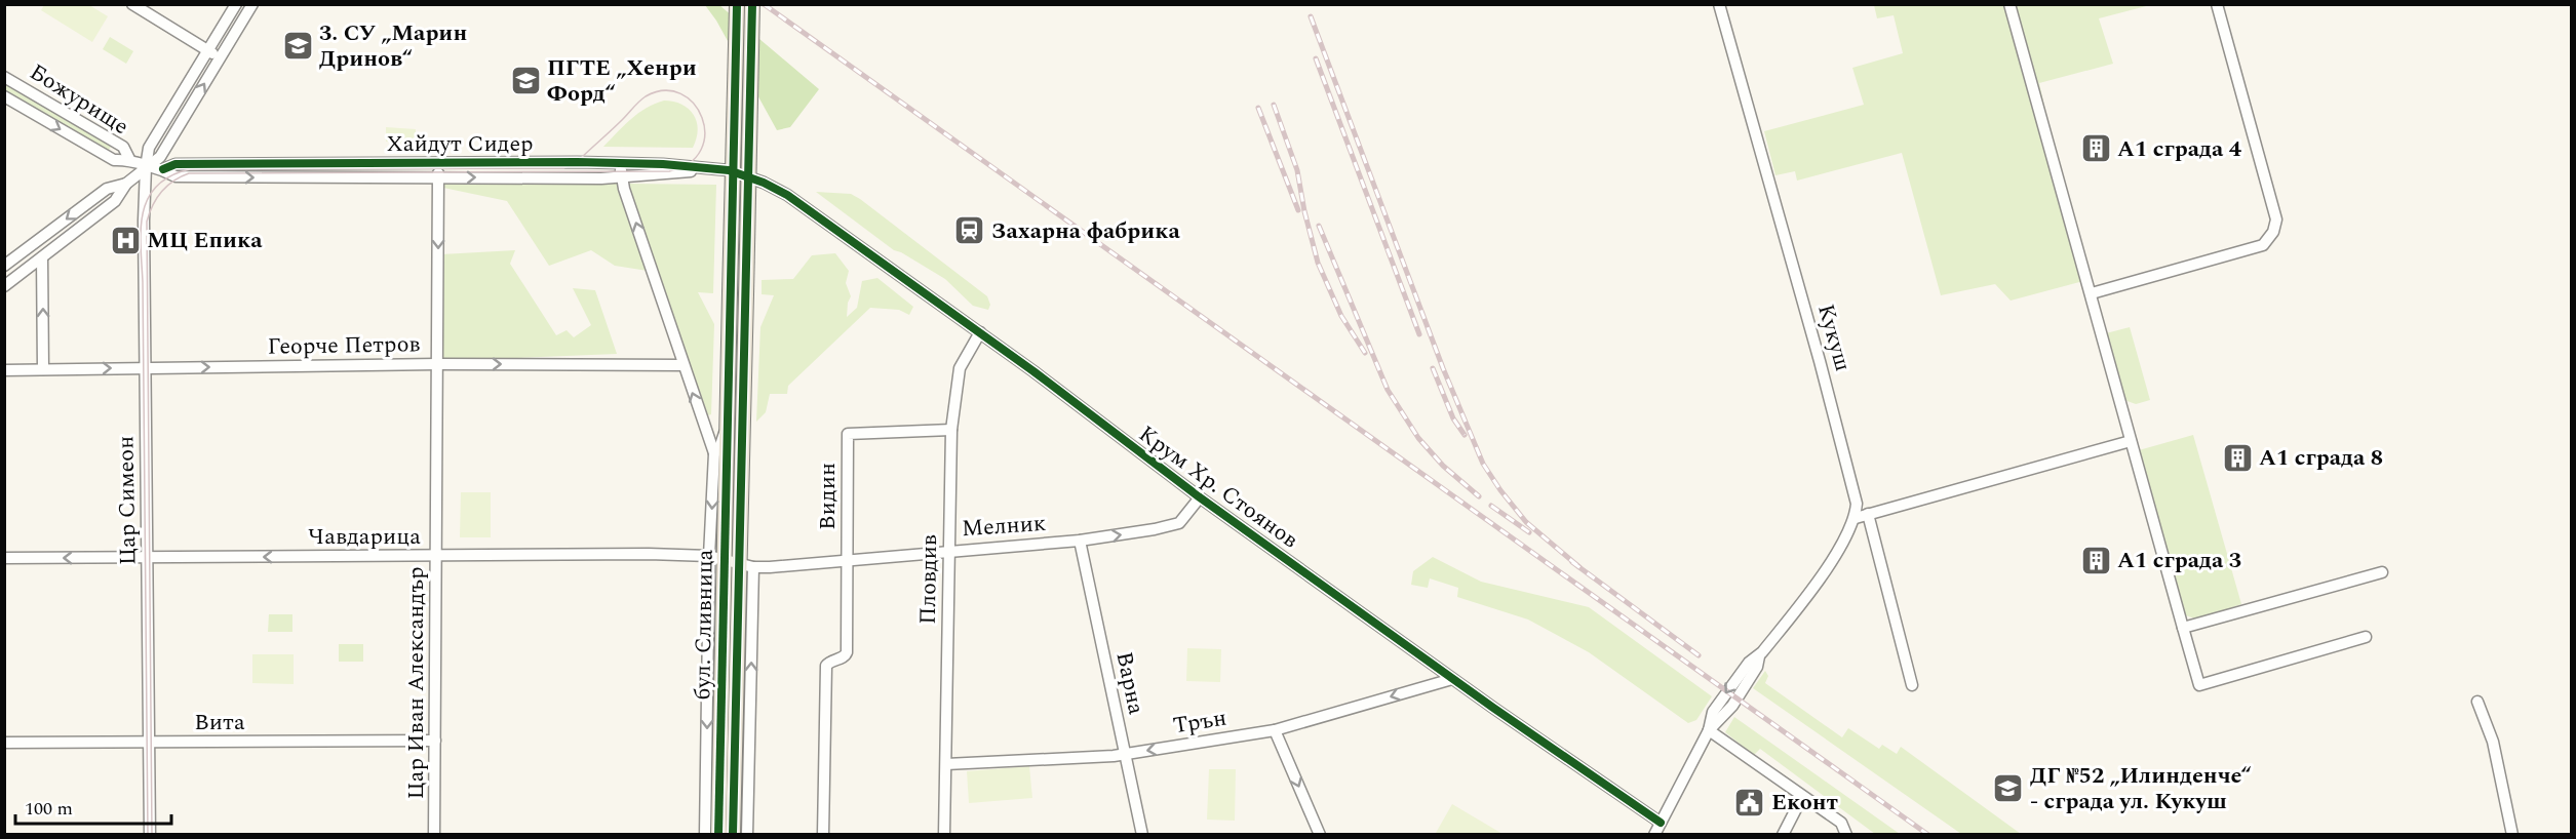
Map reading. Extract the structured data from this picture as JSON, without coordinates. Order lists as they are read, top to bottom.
{
  "streets": {
    "main road": ["бул. Сливница"],
    "street": [
      "Божурище",
      "Хайдут Сидер",
      "Кукуш",
      "Георче Петров",
      "Крум Хр. Стоянов",
      "Видин",
      "Цар Симеон",
      "Мелник",
      "Чавдарица",
      "Пловдив",
      "Цар Иван Александър",
      "Варна",
      "Вита",
      "Трън"
    ]
  },
  "crossings": [
    ["Божурище", "Хайдут Сидер"],
    ["Божурище", "Цар Симеон"],
    ["Хайдут Сидер", "Крум Хр. Стоянов"],
    ["Хайдут Сидер", "Цар Симеон"],
    ["Хайдут Сидер", "Цар Иван Александър"],
    ["Кукуш", "Крум Хр. Стоянов"],
    ["Георче Петров", "Цар Симеон"],
    ["Георче Петров", "Цар Иван Александър"],
    ["Крум Хр. Стоянов", "Мелник"],
    ["Крум Хр. Стоянов", "Пловдив"],
    ["Крум Хр. Стоянов", "Трън"],
    ["Видин", "Мелник"],
    ["Видин", "Пловдив"],
    ["Цар Симеон", "Чавдарица"],
    ["Цар Симеон", "Вита"],
    ["Мелник", "Чавдарица"],
    ["Мелник", "Пловдив"],
    ["Мелник", "бул. Сливница"],
    ["Мелник", "Варна"],
    ["Чавдарица", "бул. Сливница"],
    ["Чавдарица", "Цар Иван Александър"],
    ["Пловдив", "Трън"],
    ["Цар Иван Александър", "Вита"],
    ["Варна", "Трън"]
  ],
  "one_way": ["Георче Петров", "Чавдарица", "Трън"],
  "places": {
    "school or university": ["3. СУ „Марин Дринов“", "ПГТЕ „Хенри Форд“", "ДГ №52 „Илинденче“ - сграда ул. Кукуш"],
    "building": ["А1 сграда 4", "А1 сграда 8", "А1 сграда 3"],
    "station": ["Захарна фабрика"],
    "hospital": ["МЦ Епика"],
    "public building": ["Еконт"]
  },
  "scale_bar": "100 m"
}
